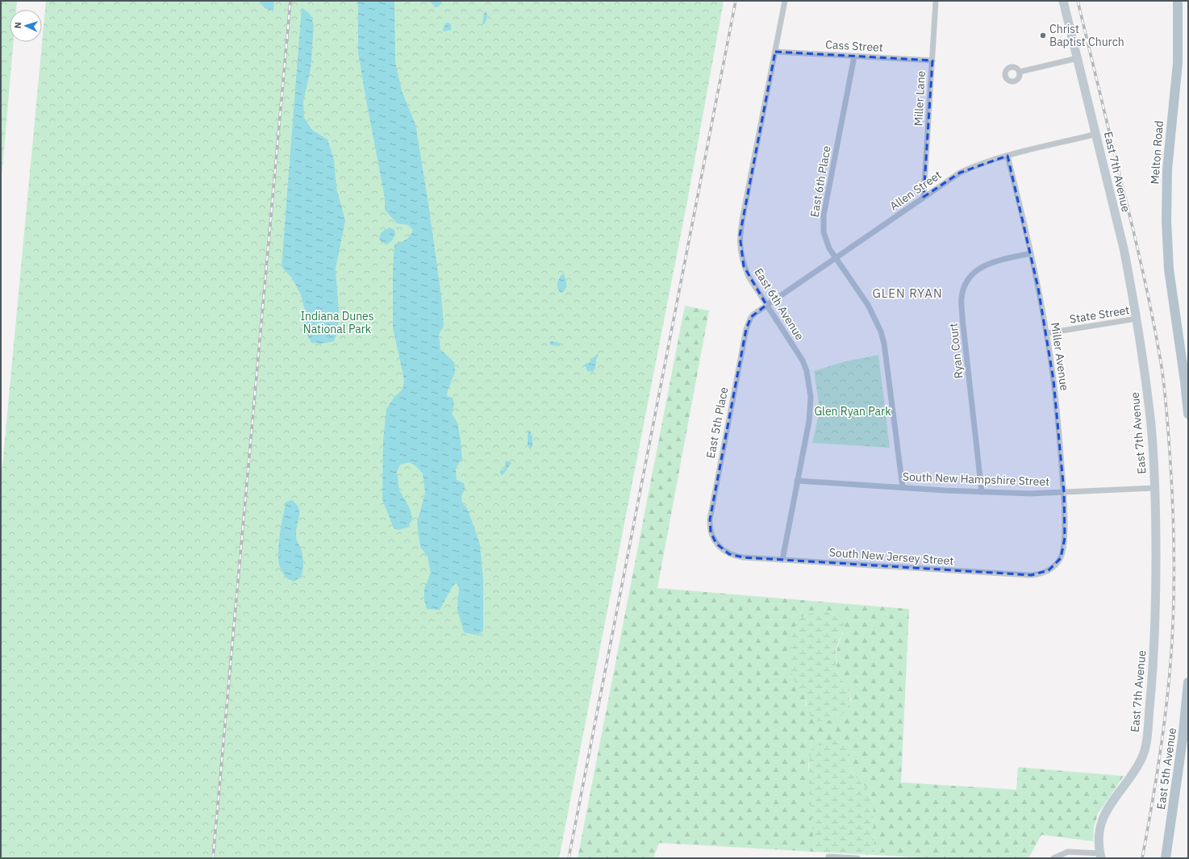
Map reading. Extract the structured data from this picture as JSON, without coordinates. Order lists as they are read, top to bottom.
{
  "streets": {
    "main road": ["Melton Road", "East 5th Avenue"],
    "street": [
      "Cass Street",
      "Miller Lane",
      "East 7th Avenue",
      "East 6th Place",
      "Allen Street",
      "East 6th Avenue",
      "State Street",
      "Ryan Court",
      "Miller Avenue",
      "East 5th Place",
      "South New Hampshire Street",
      "South New Jersey Street"
    ]
  },
  "crossings": [
    ["Cass Street", "Miller Lane"],
    ["Cass Street", "East 6th Place"],
    ["Cass Street", "East 6th Avenue"],
    ["Miller Lane", "Allen Street"],
    ["East 7th Avenue", "Allen Street"],
    ["East 7th Avenue", "State Street"],
    ["East 7th Avenue", "South New Hampshire Street"],
    ["East 6th Place", "Allen Street"],
    ["East 6th Place", "South New Hampshire Street"],
    ["Allen Street", "East 6th Avenue"],
    ["Allen Street", "Miller Avenue"],
    ["Allen Street", "East 5th Place"],
    ["East 6th Avenue", "East 5th Place"],
    ["East 6th Avenue", "South New Hampshire Street"],
    ["East 6th Avenue", "South New Jersey Street"],
    ["State Street", "Miller Avenue"],
    ["Ryan Court", "Miller Avenue"],
    ["Ryan Court", "South New Hampshire Street"],
    ["Miller Avenue", "South New Hampshire Street"],
    ["Miller Avenue", "South New Jersey Street"],
    ["East 5th Place", "South New Jersey Street"]
  ],
  "districts": ["GLEN RYAN"],
  "parks": ["Indiana Dunes National Park", "Glen Ryan Park"],
  "places": ["Christ Baptist Church"],
  "north": "left"
}
